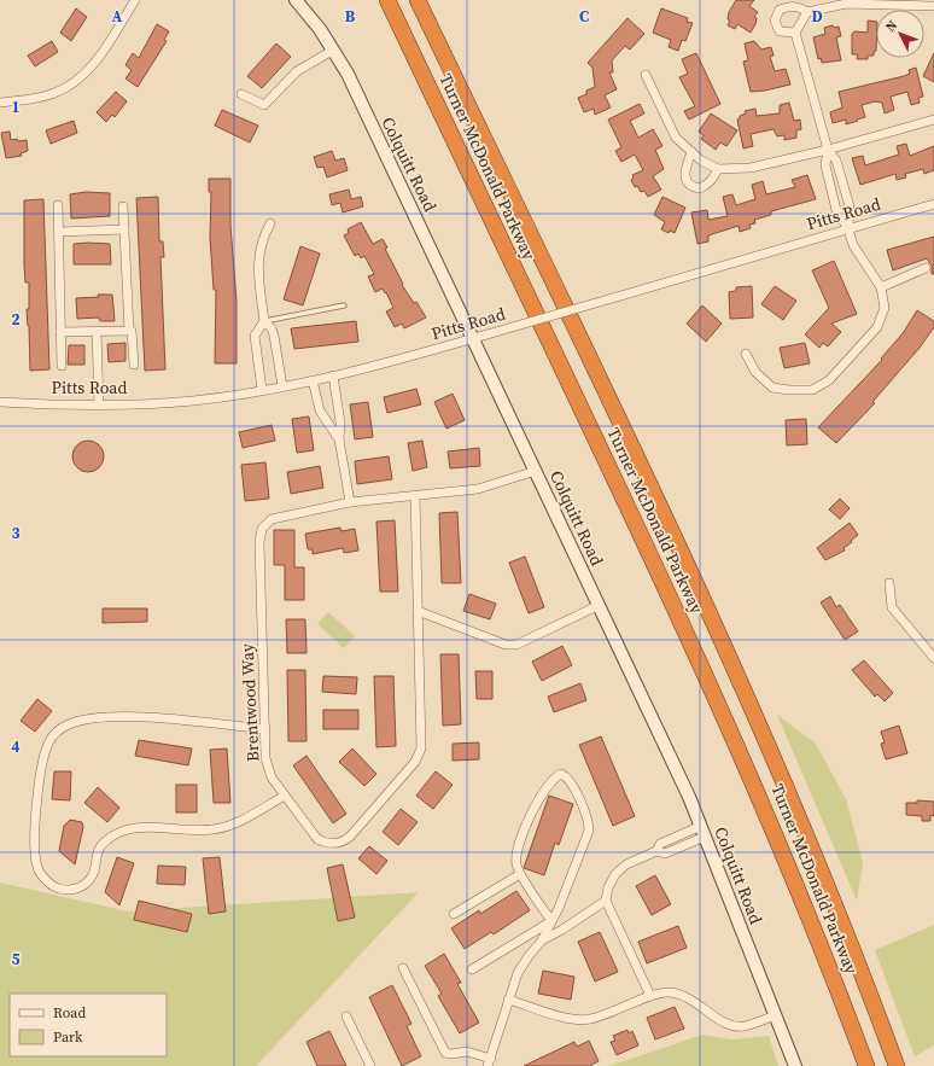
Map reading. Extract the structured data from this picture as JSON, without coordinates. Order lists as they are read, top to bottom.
{
  "streets": {
    "highway": ["Turner McDonald Parkway"],
    "street": ["Colquitt Road", "Pitts Road", "Brentwood Way"]
  },
  "crossings": [
    ["Colquitt Road", "Pitts Road"],
    ["Colquitt Road", "Brentwood Way"]
  ],
  "legend": ["Road", "Park"],
  "north": "top left",
  "grid": {
    "columns": [
      "A",
      "B",
      "C",
      "D"
    ],
    "rows": [
      "1",
      "2",
      "3",
      "4",
      "5"
    ]
  }
}
